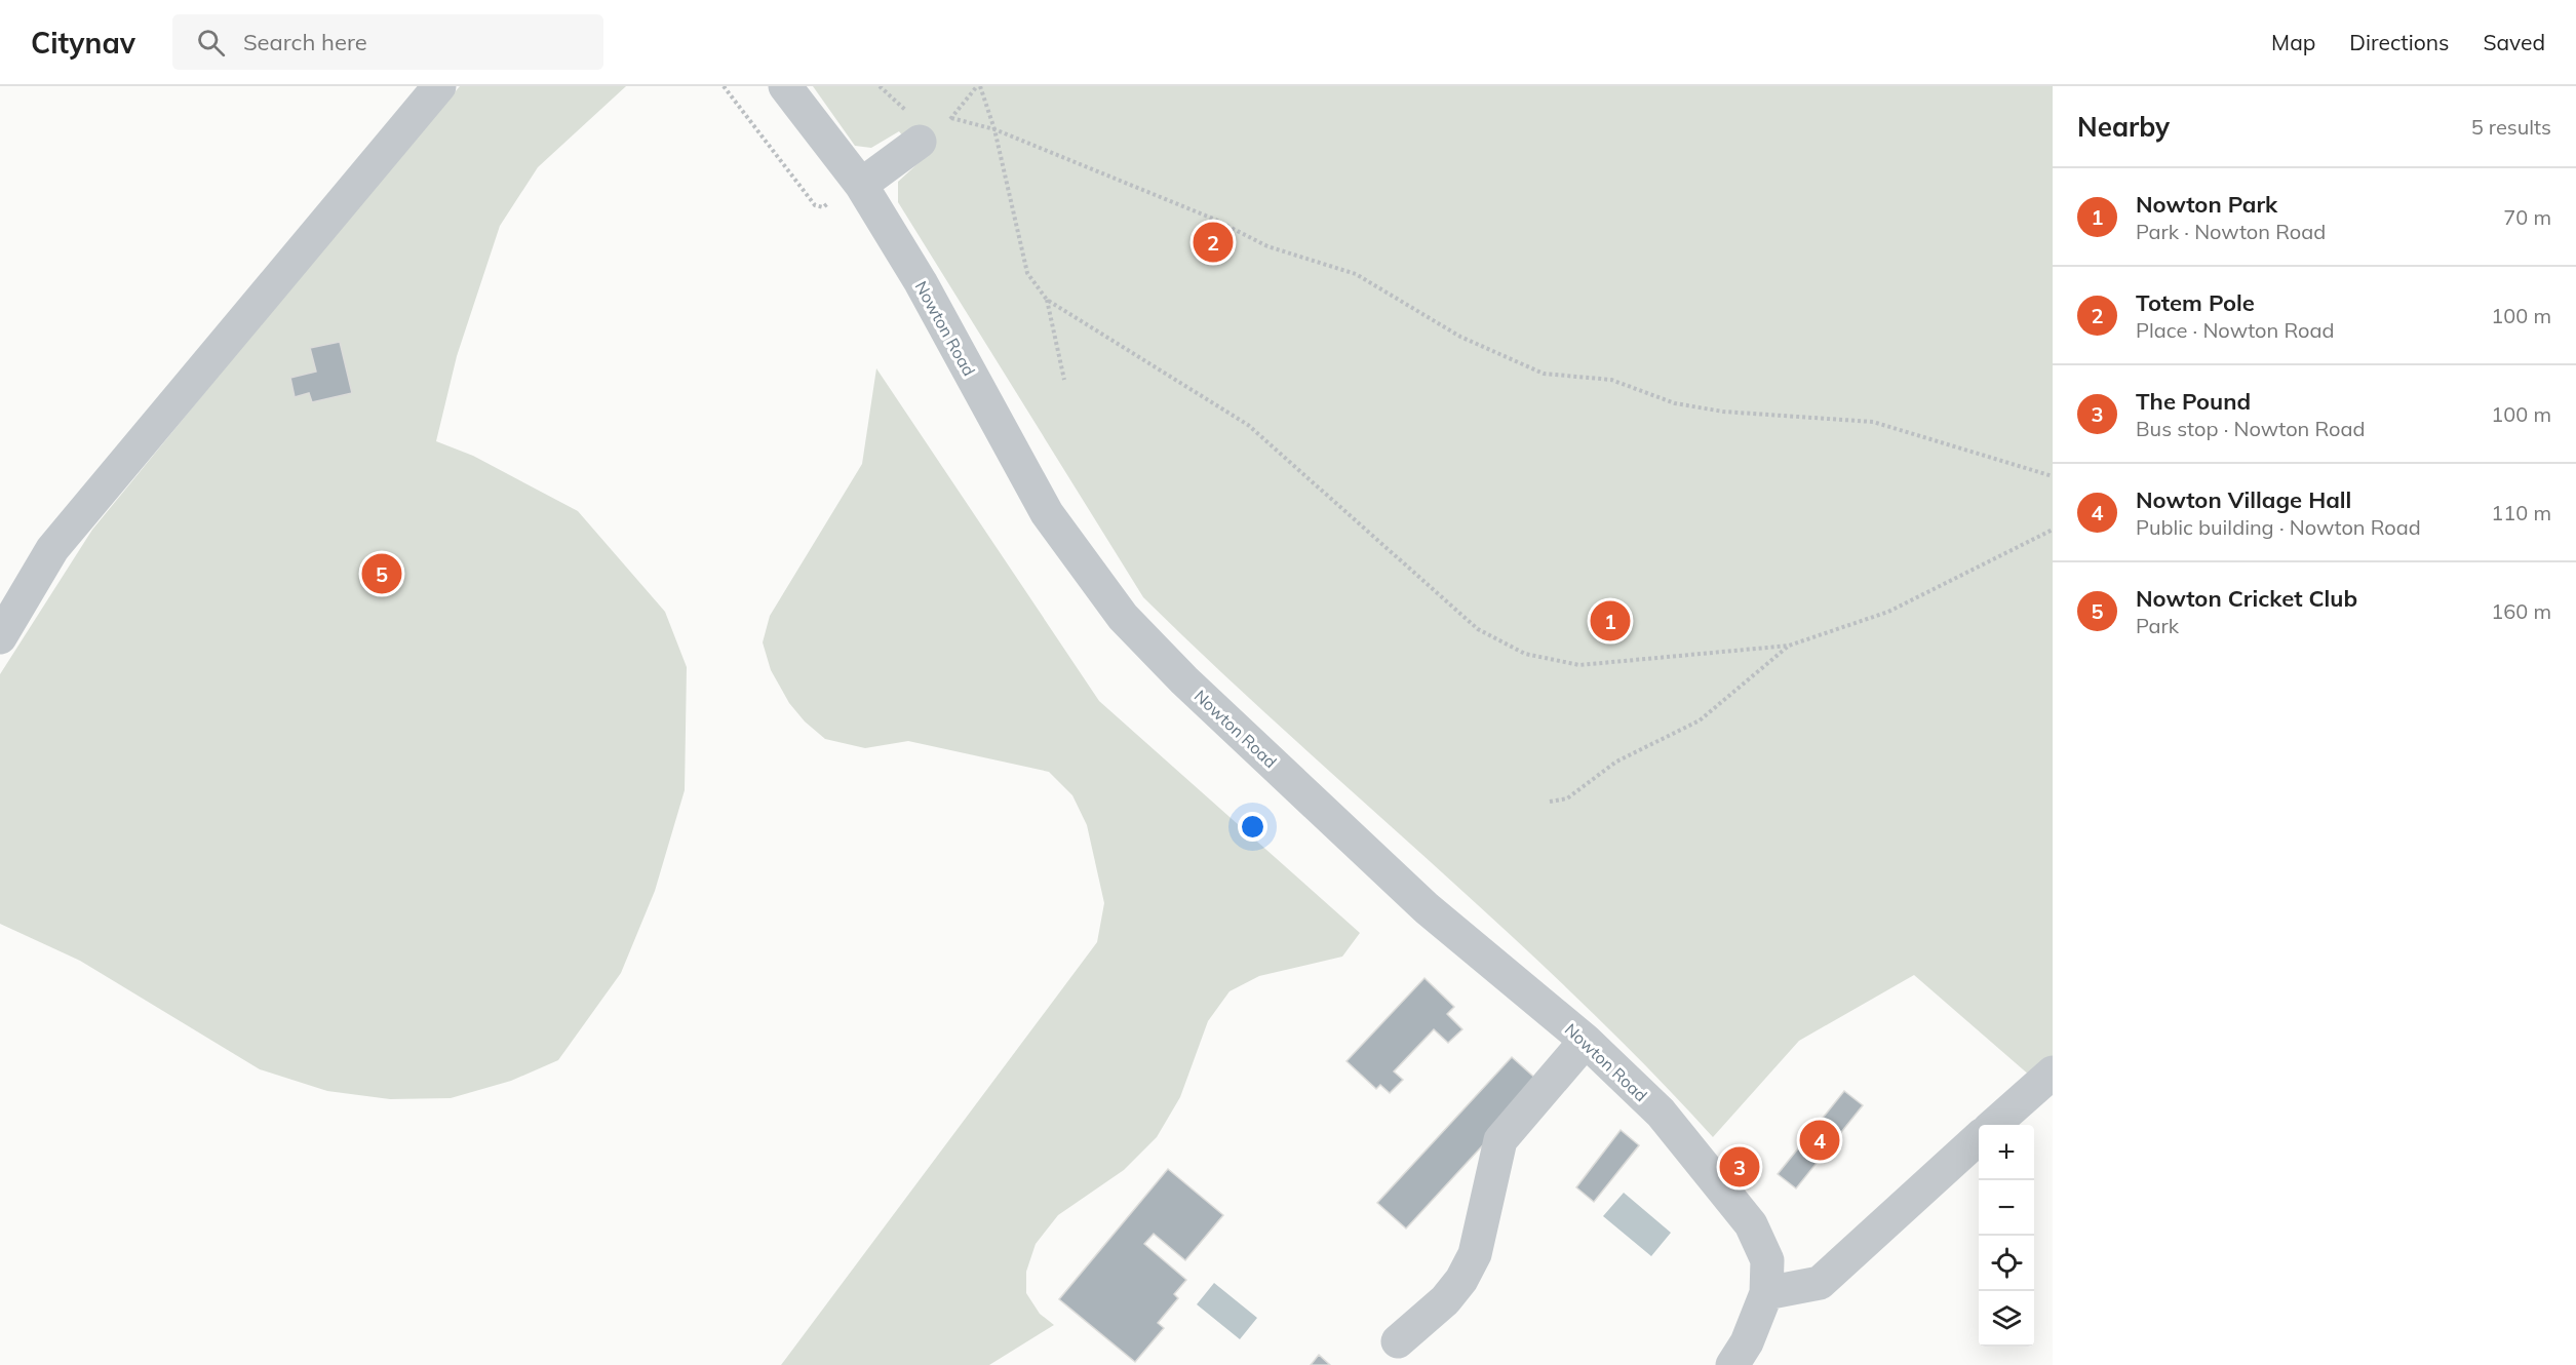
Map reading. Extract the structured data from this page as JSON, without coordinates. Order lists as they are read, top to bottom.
{
  "streets": {
    "street": ["Nowton Road"]
  },
  "page": {
    "header": "Citynav",
    "search": "Search here",
    "nav": ["Map", "Directions", "Saved"],
    "heading": ["Nearby", "5 results"],
    "list": [
      {
        "mark": "1",
        "name": "Nowton Park",
        "note": "Park · Nowton Road",
        "value": "70 m"
      },
      {
        "mark": "2",
        "name": "Totem Pole",
        "note": "Place · Nowton Road",
        "value": "100 m"
      },
      {
        "mark": "3",
        "name": "The Pound",
        "note": "Bus stop · Nowton Road",
        "value": "100 m"
      },
      {
        "mark": "4",
        "name": "Nowton Village Hall",
        "note": "Public building · Nowton Road",
        "value": "110 m"
      },
      {
        "mark": "5",
        "name": "Nowton Cricket Club",
        "note": "Park",
        "value": "160 m"
      }
    ],
    "pins": [
      "2",
      "5",
      "1",
      "4",
      "3"
    ],
    "map_buttons": ["+", "−"]
  }
}
